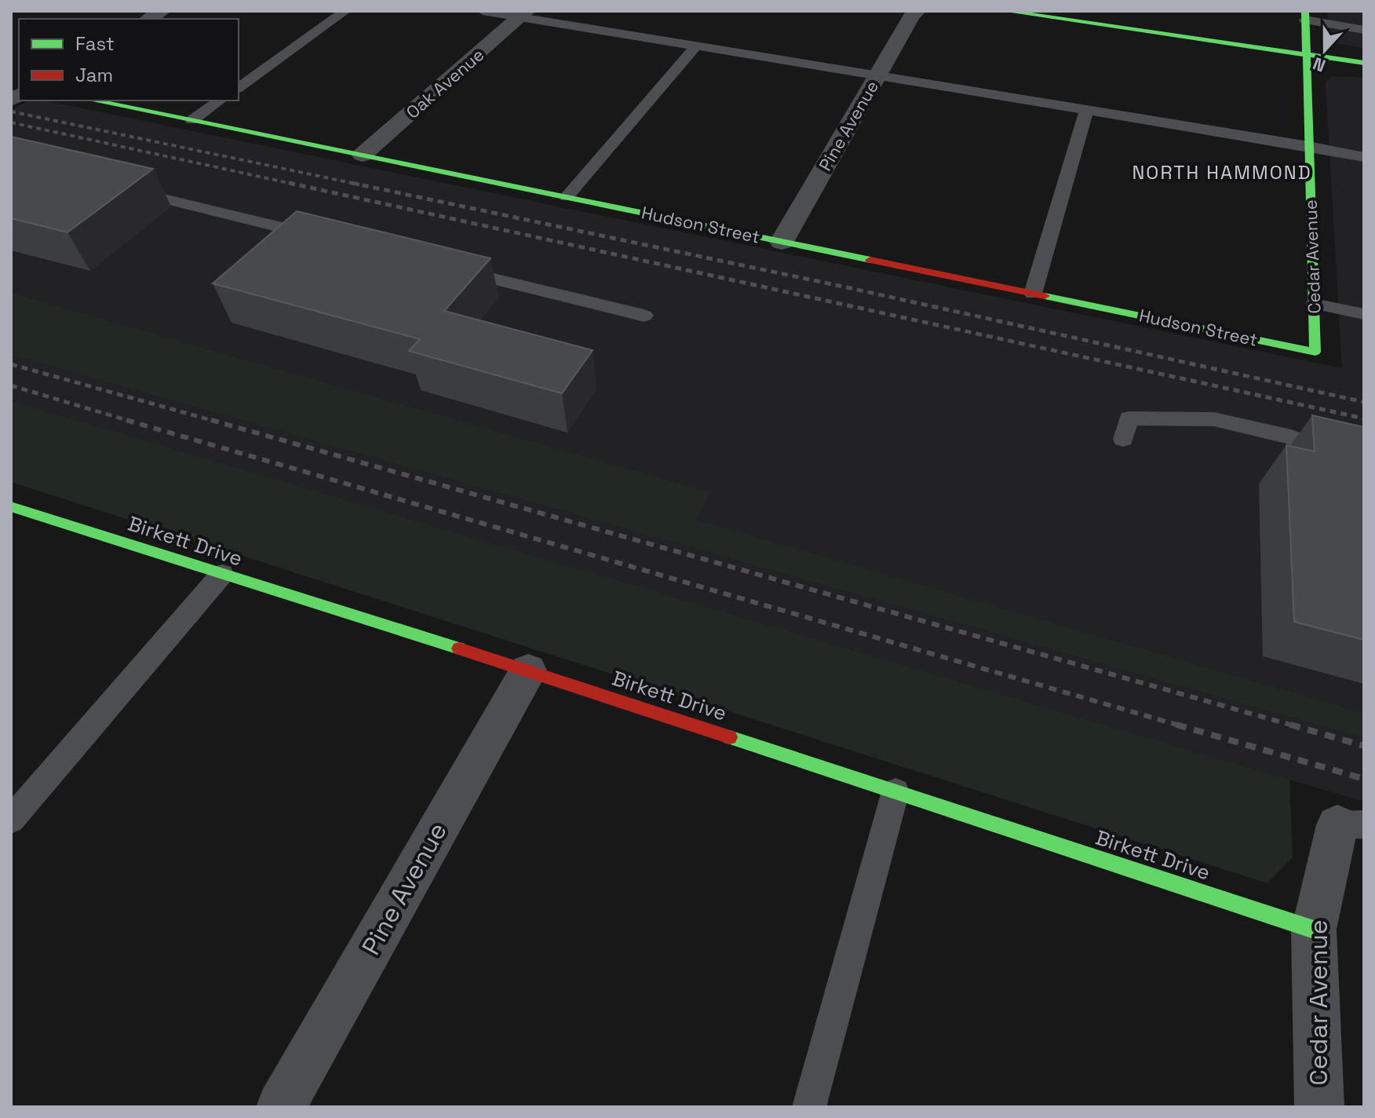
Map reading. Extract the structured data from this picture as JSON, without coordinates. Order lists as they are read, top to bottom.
{
  "streets": {
    "street": [
      "Oak Avenue",
      "Pine Avenue",
      "Hudson Street",
      "Cedar Avenue",
      "Birkett Drive"
    ]
  },
  "crossings": [
    ["Oak Avenue", "Hudson Street"],
    ["Pine Avenue", "Hudson Street"],
    ["Pine Avenue", "Birkett Drive"],
    ["Hudson Street", "Cedar Avenue"],
    ["Cedar Avenue", "Birkett Drive"]
  ],
  "districts": ["NORTH HAMMOND"],
  "legend": ["Fast", "Jam"],
  "north": "bottom"
}
